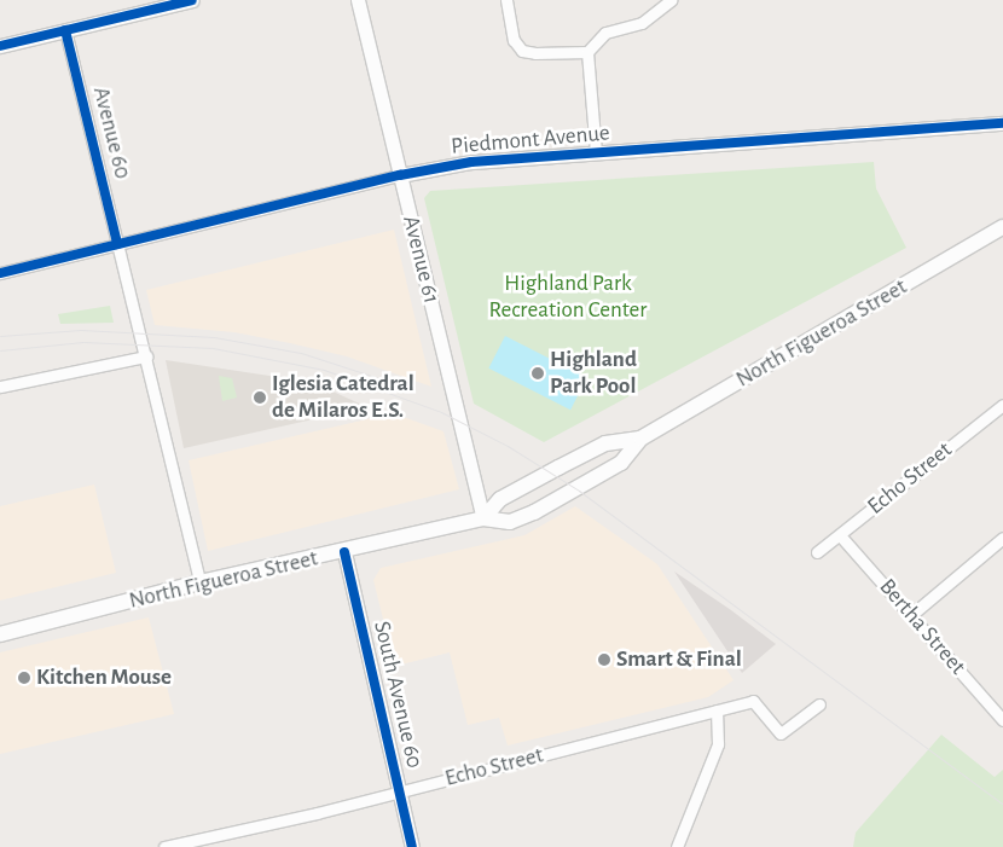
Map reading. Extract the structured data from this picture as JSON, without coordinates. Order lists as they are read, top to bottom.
{
  "streets": {
    "main road": ["North Figueroa Street"],
    "street": [
      "Avenue 60",
      "Piedmont Avenue",
      "Avenue 61",
      "Echo Street",
      "Bertha Street",
      "South Avenue 60"
    ]
  },
  "crossings": [
    ["Avenue 60", "Piedmont Avenue"],
    ["Avenue 60", "North Figueroa Street"],
    ["Piedmont Avenue", "Avenue 61"],
    ["Avenue 61", "North Figueroa Street"],
    ["North Figueroa Street", "South Avenue 60"],
    ["Echo Street", "Bertha Street"],
    ["Echo Street", "South Avenue 60"]
  ],
  "parks": ["Highland Park Recreation Center"],
  "places": [
    "Highland Park Pool",
    "Iglesia Catedral de Milaros E.S.",
    "Smart & Final",
    "Kitchen Mouse"
  ]
}
